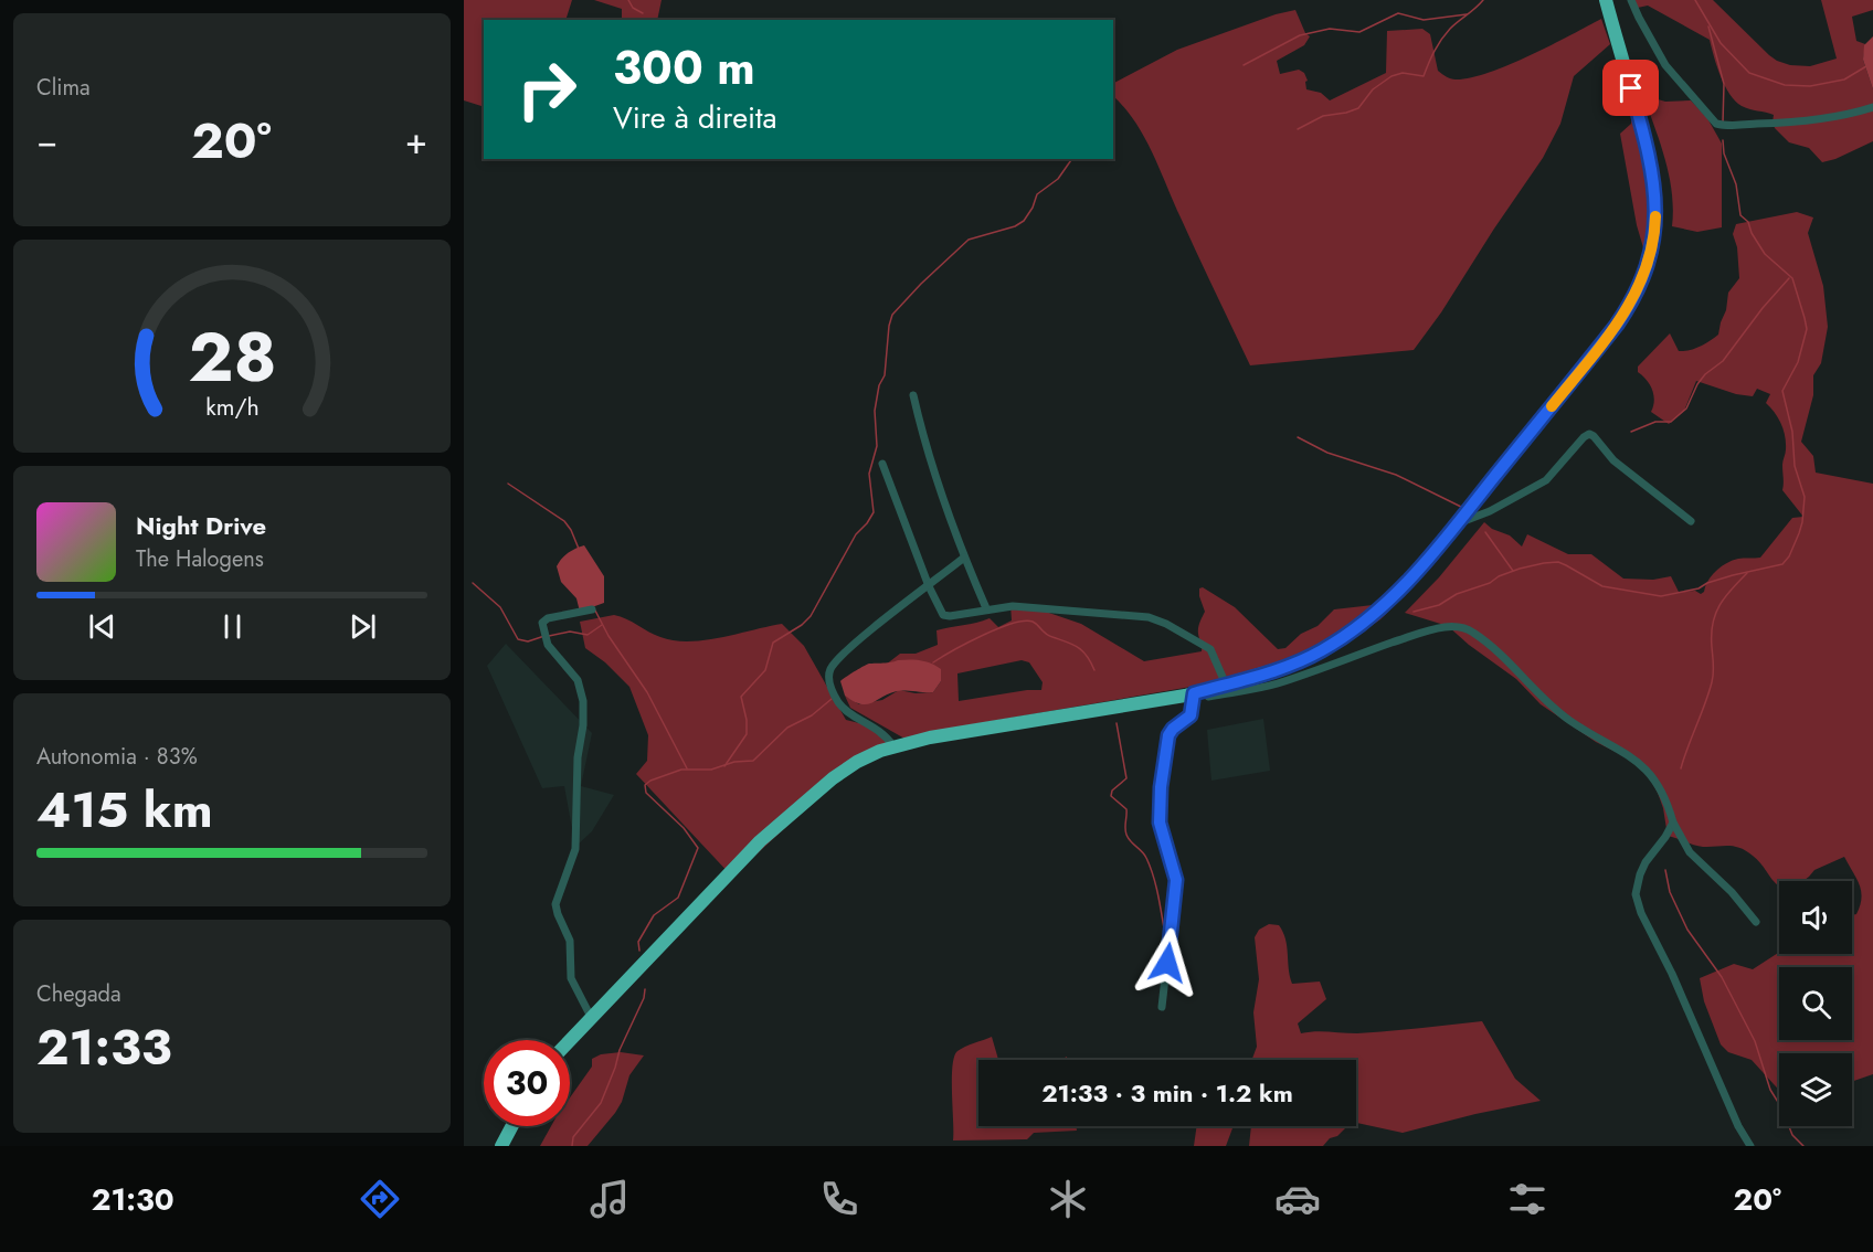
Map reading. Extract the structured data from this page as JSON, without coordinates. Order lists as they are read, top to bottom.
{
  "page": {
    "tile": [
      "Clima",
      ["Autonomia · 83%", "415 km"],
      ["Chegada", "21:33"]
    ],
    "turn": ["300 m", "Vire à direita"],
    "heat": ["−", "20°", "+"],
    "song": ["Night Drive", "The Halogens"],
    "limit": "30",
    "trip": "21:33 · 3 min · 1.2 km",
    "tabs": ["21:30", "20°"],
    "gauge": ["28", "km/h"]
  }
}
